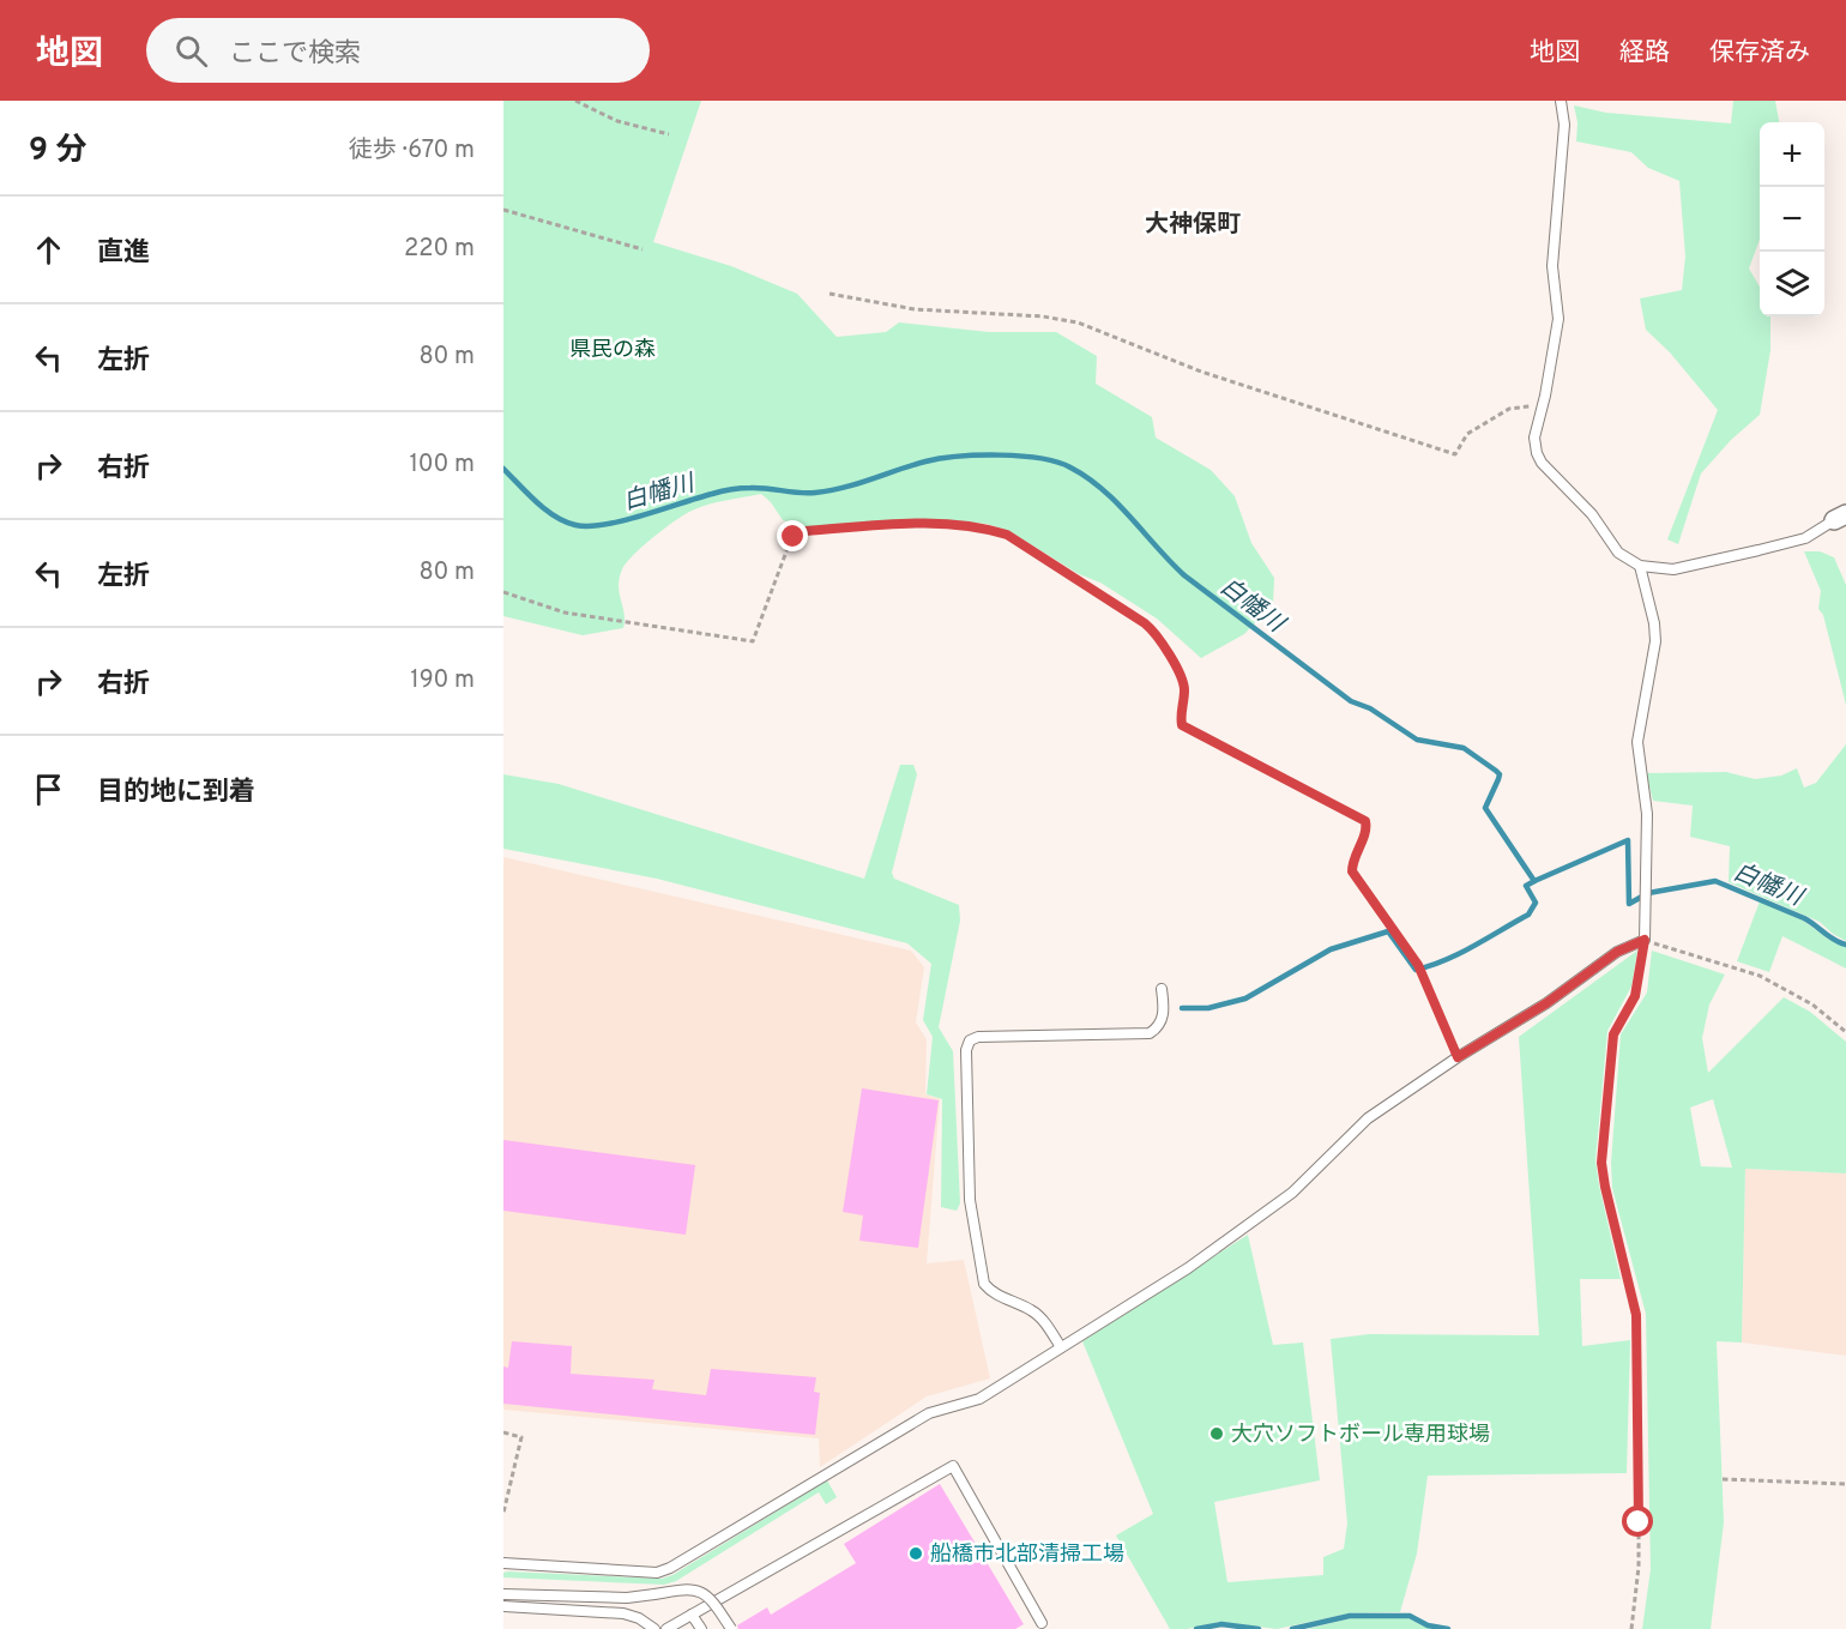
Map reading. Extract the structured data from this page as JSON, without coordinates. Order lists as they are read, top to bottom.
{
  "districts": ["大神保町"],
  "water": ["白幡川"],
  "parks": ["県民の森"],
  "places": ["大穴ソフトボール専用球場", "船橋市北部清掃工場"],
  "page": {
    "header": "地図",
    "search": "ここで検索",
    "nav": ["地図", "経路", "保存済み"],
    "heading": ["9 分", "徒歩 · 670 m"],
    "map_buttons": ["+", "−"],
    "list": [
      ["直進", "220 m"],
      ["左折", "80 m"],
      ["右折", "100 m"],
      ["左折", "80 m"],
      ["右折", "190 m"],
      "目的地に到着"
    ]
  }
}
